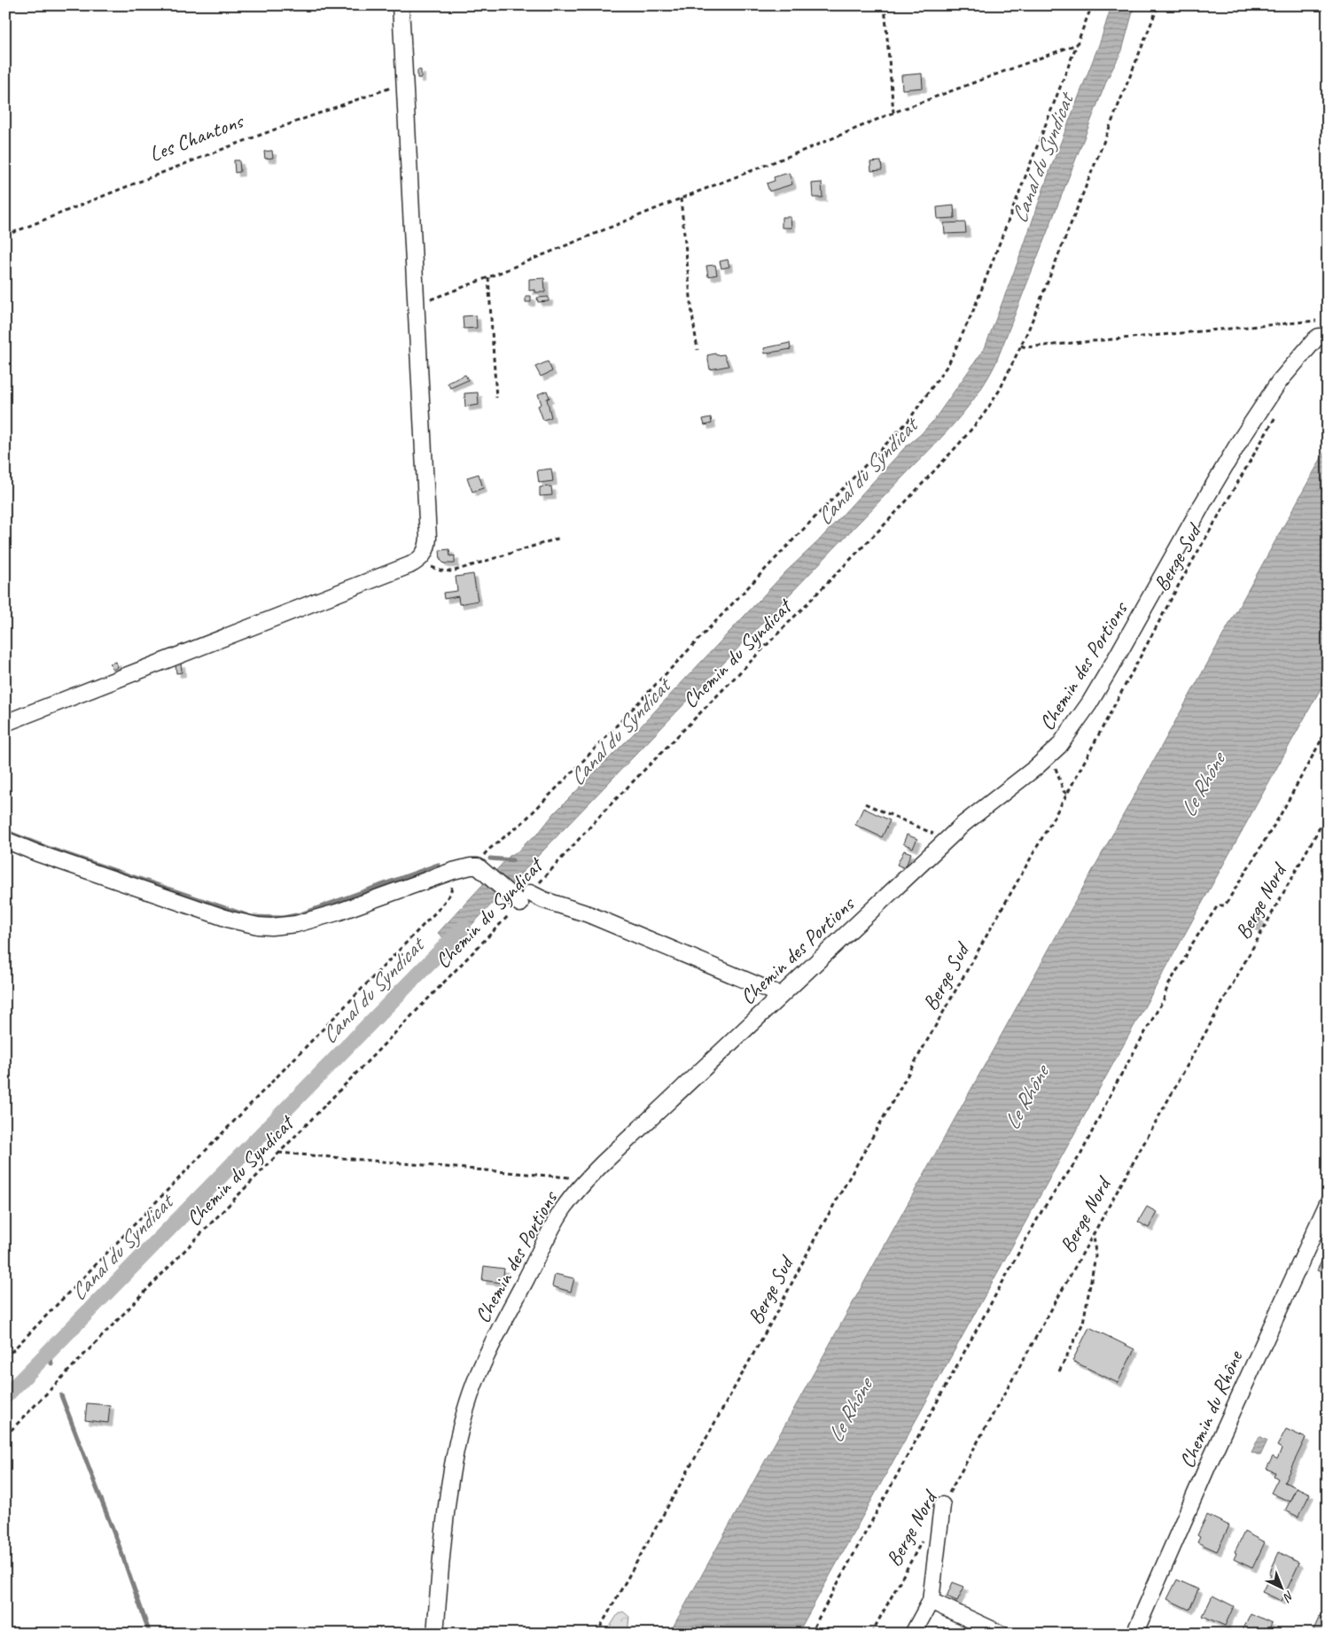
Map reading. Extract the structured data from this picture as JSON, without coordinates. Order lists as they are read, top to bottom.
{
  "streets": {
    "street": ["Chemin des Portions", "Chemin du Rhône"],
    "path": [
      "Les Chantons",
      "Berge Sud",
      "Chemin du Syndicat",
      "Berge Nord"
    ]
  },
  "water": ["Canal du Syndicat", "Le Rhône"],
  "north": "bottom right"
}
